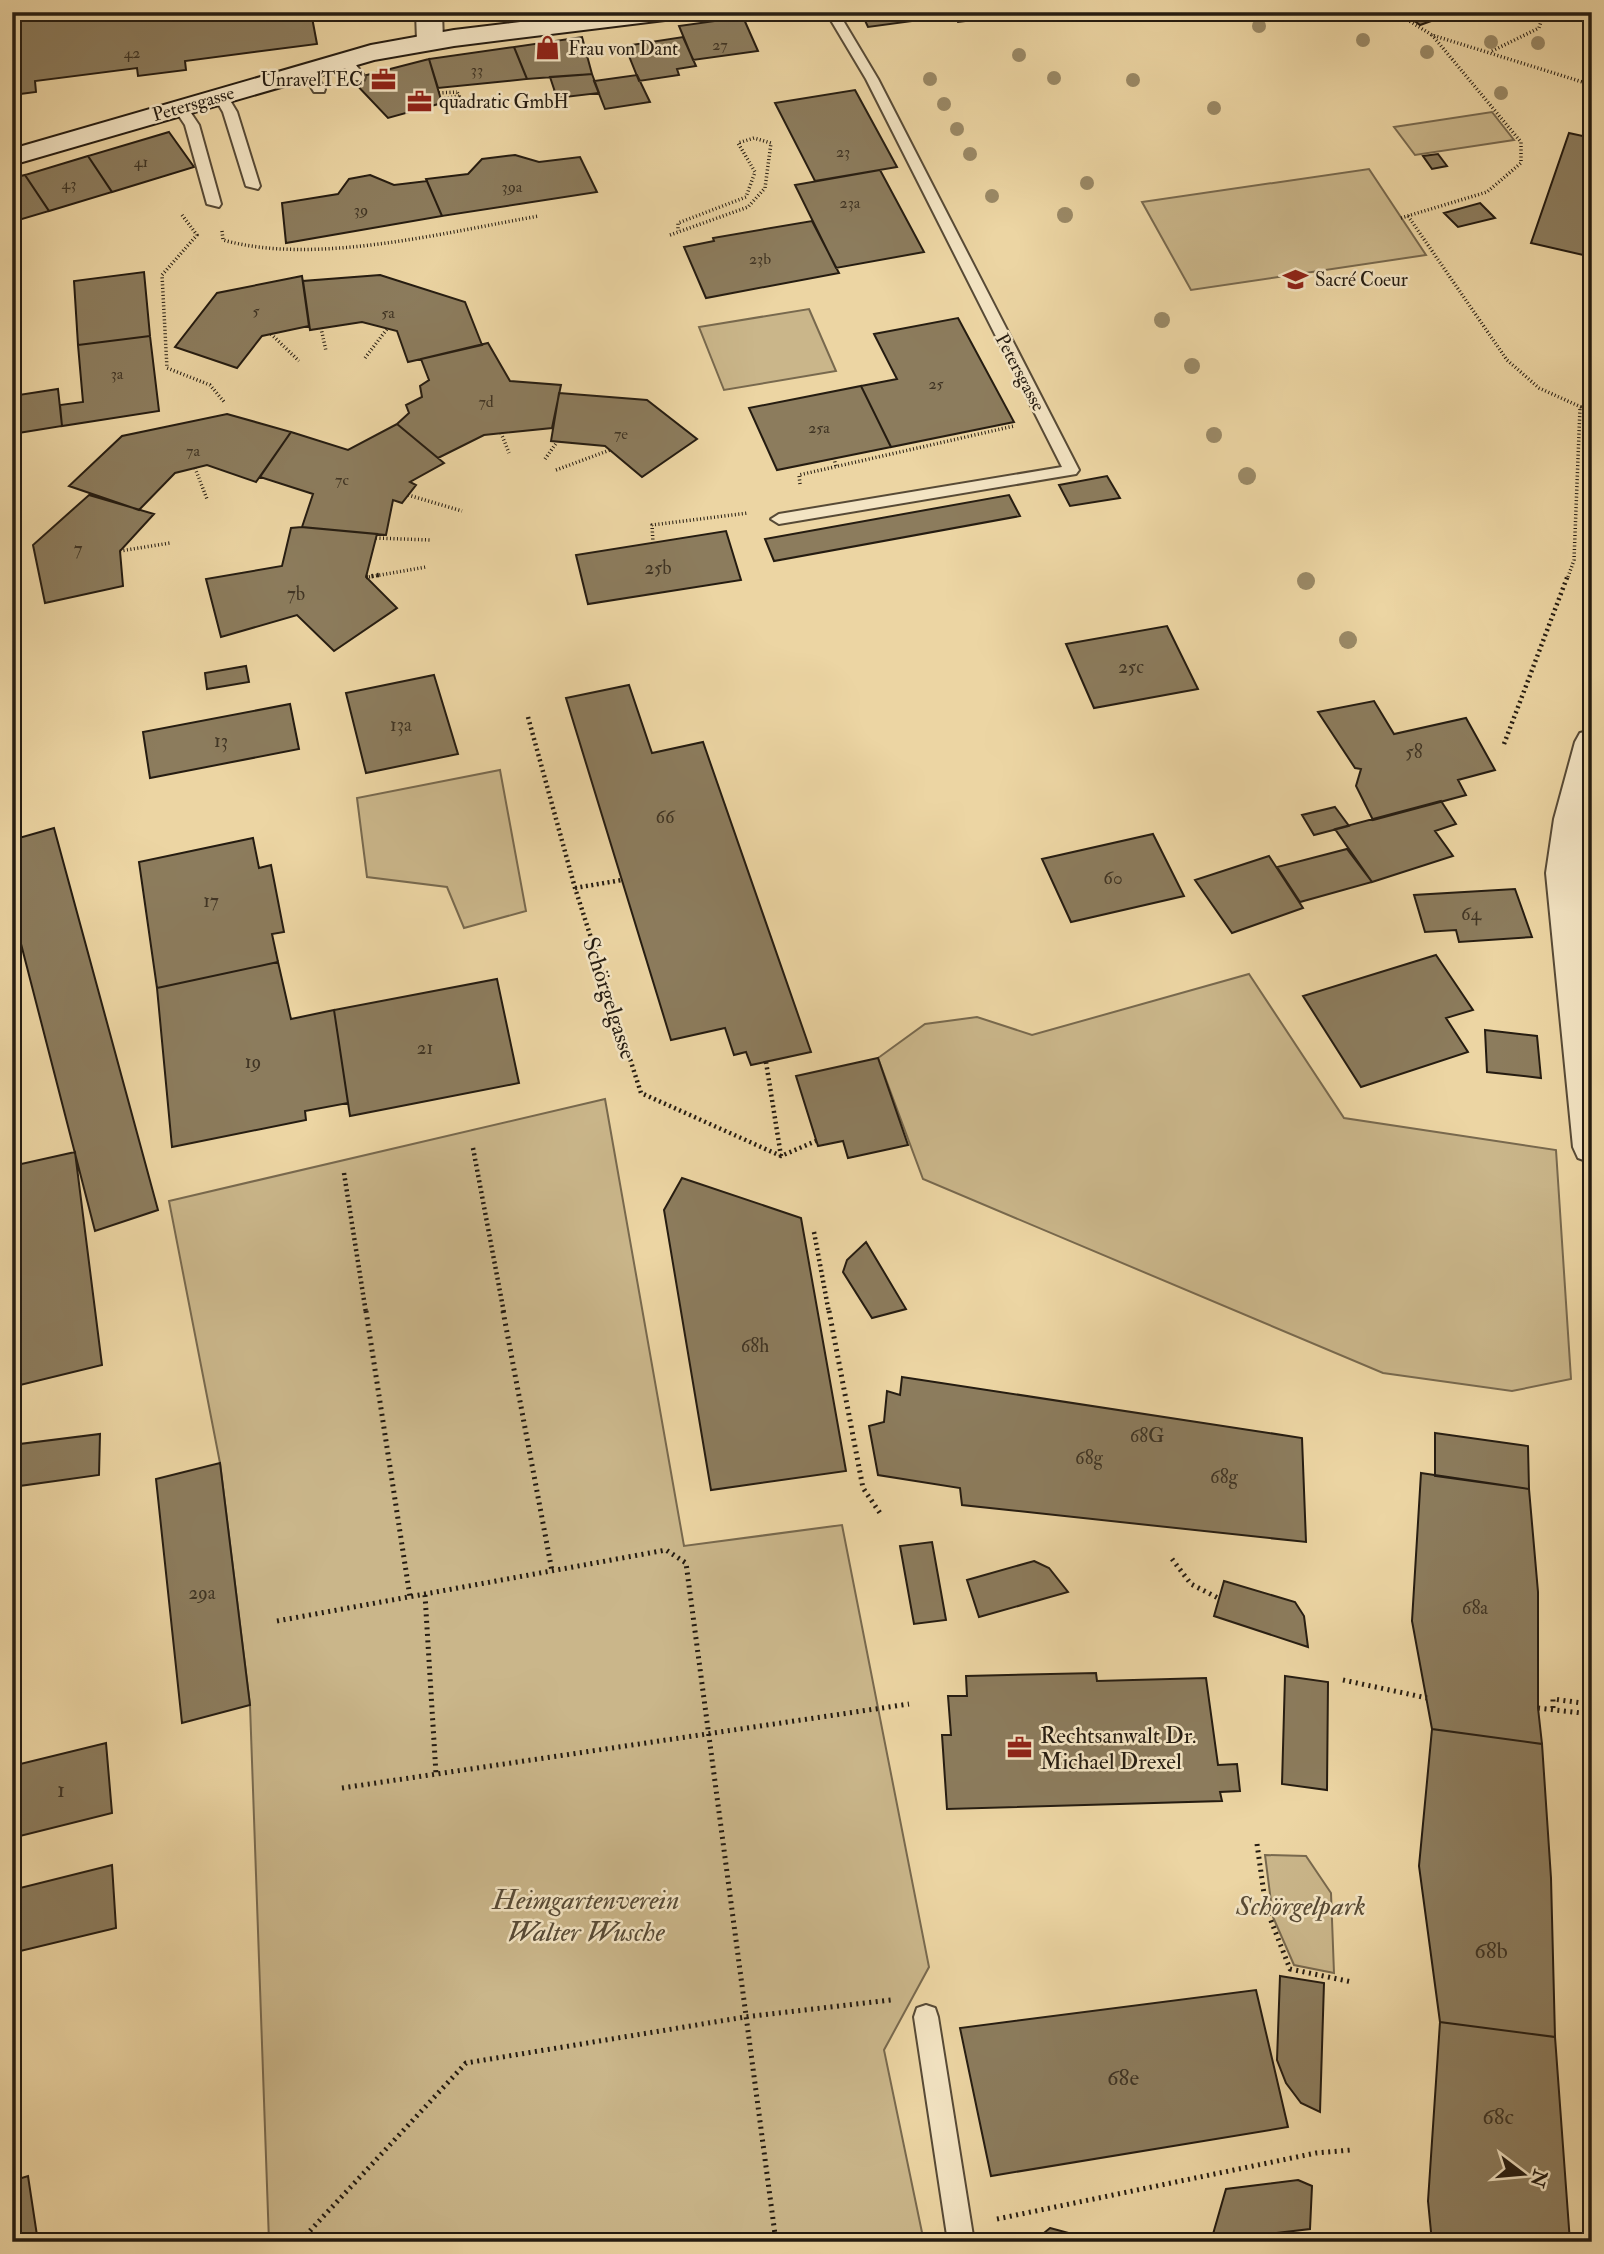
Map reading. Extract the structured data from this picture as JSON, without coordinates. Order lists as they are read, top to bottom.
{
  "streets": {
    "main road": ["Petersgasse"],
    "path": ["Schörgelgasse"]
  },
  "parks": ["Heimgartenverein Walter Wusche", "Schörgelpark"],
  "places": {
    "shop": ["Frau von Dant"],
    "office": ["UnravelTEC", "quadratic GmbH", "Rechtsanwalt Dr. Michael Drexel"],
    "school or university": ["Sacré Coeur"]
  },
  "house_numbers": [
    "27",
    "42",
    "33",
    "23",
    "41",
    "43",
    "39a",
    "23a",
    "39",
    "23b",
    "5",
    "5a",
    "3a",
    "25",
    "7d",
    "25a",
    "7e",
    "7a",
    "7c",
    "7",
    "25b",
    "7b",
    "25c",
    "13a",
    "13",
    "58",
    "66",
    "60",
    "17",
    "64",
    "21",
    "19",
    "68h",
    "68G",
    "68g",
    "68g",
    "29a",
    "68a",
    "1",
    "68b",
    "68e",
    "68c"
  ],
  "north": "right"
}
